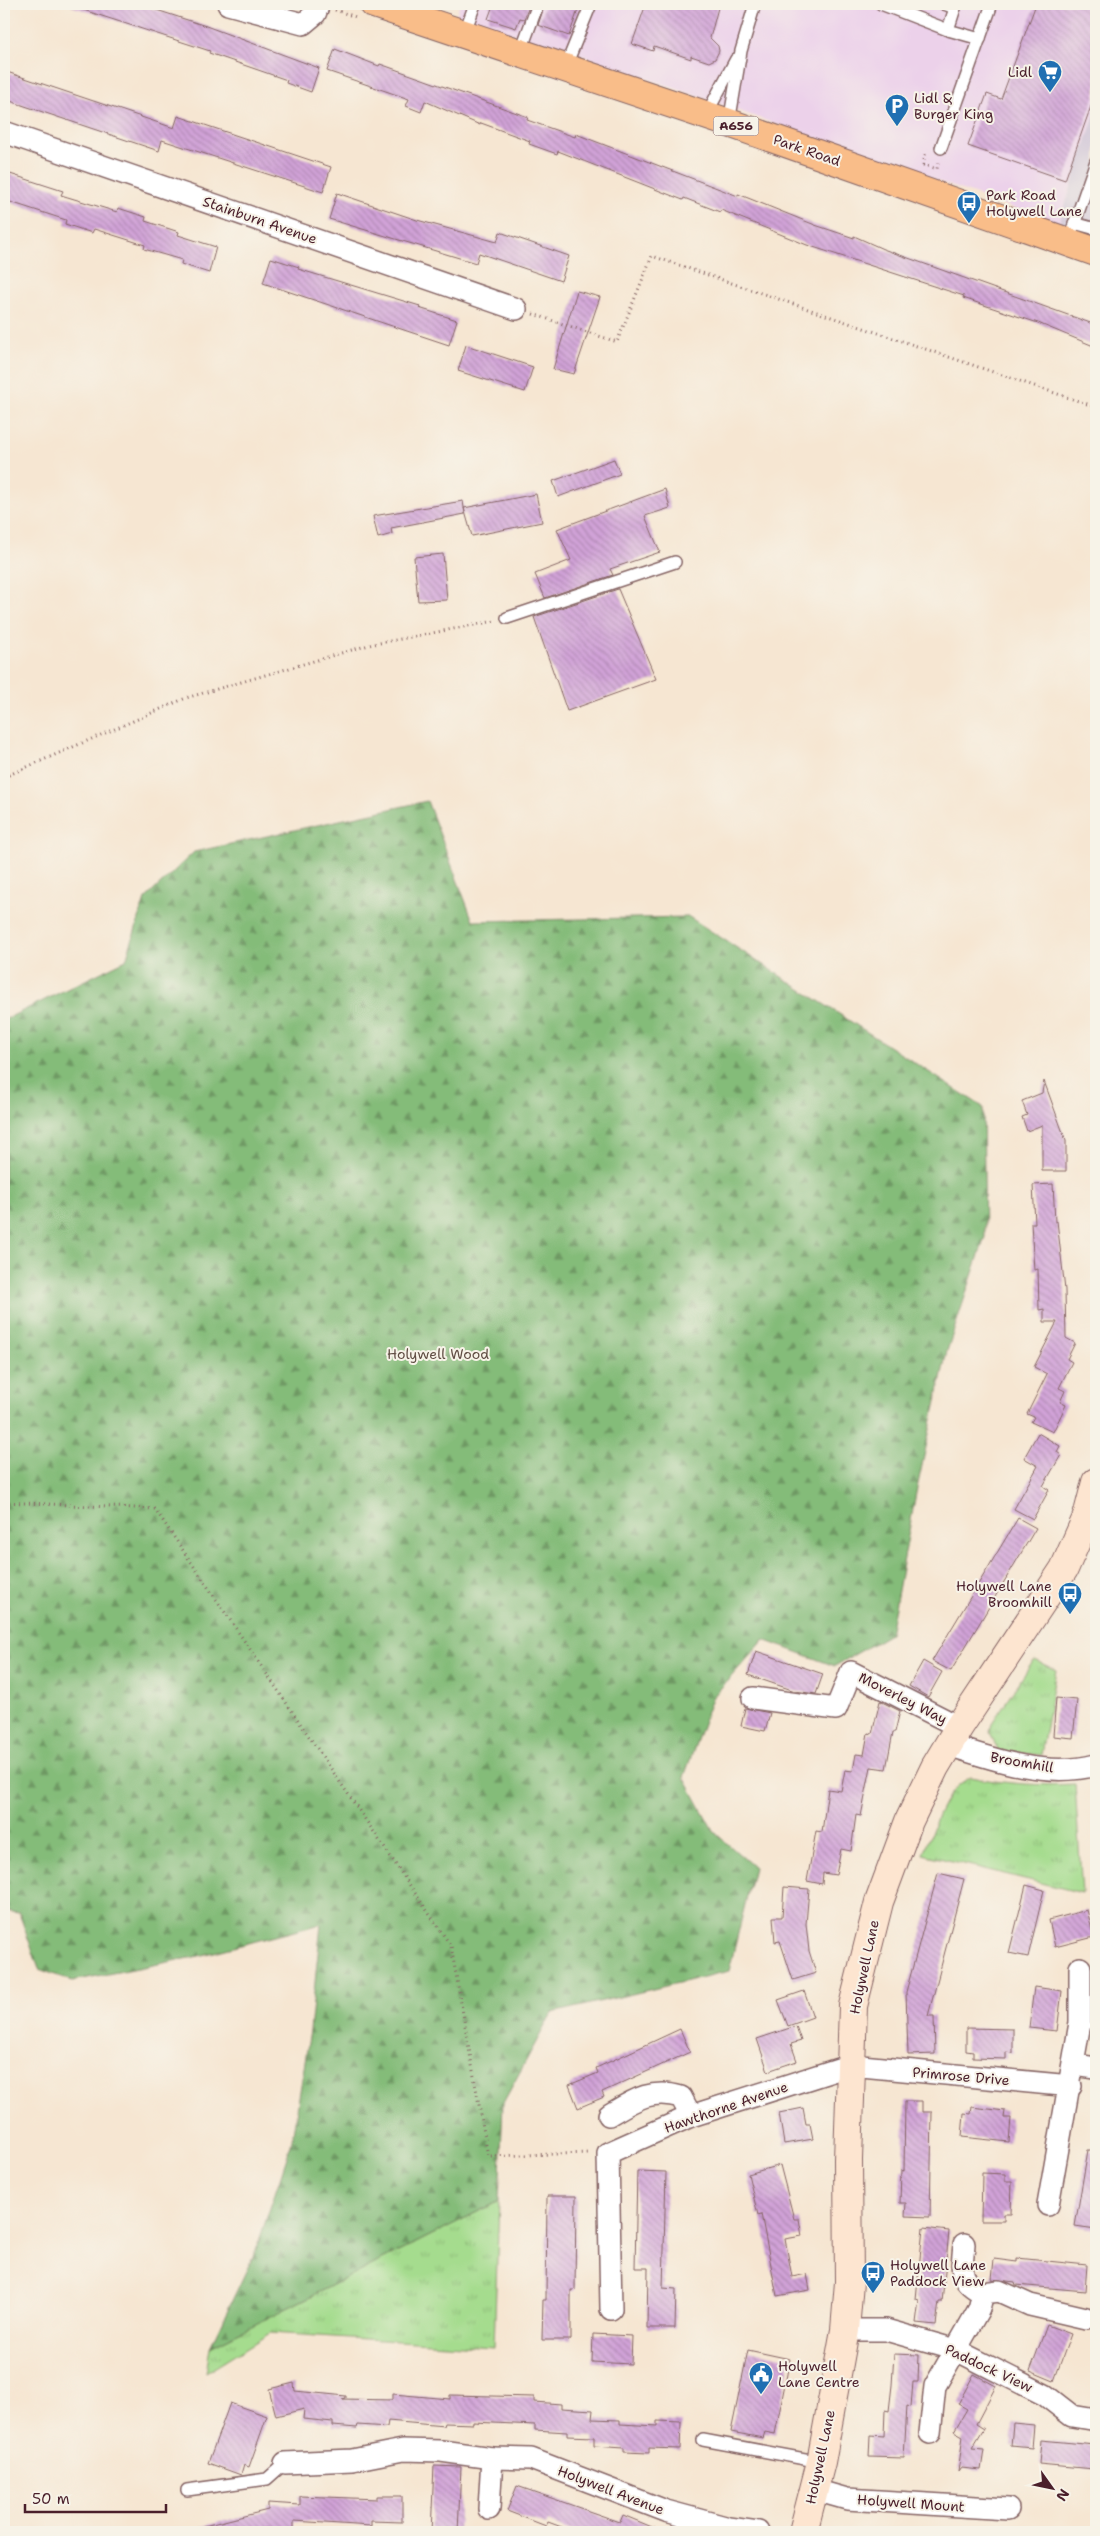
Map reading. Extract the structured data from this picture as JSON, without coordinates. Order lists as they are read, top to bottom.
{
  "streets": {
    "main road": ["A656", "Park Road", "Holywell Lane"],
    "street": [
      "Stainburn Avenue",
      "Moverley Way",
      "Broomhill",
      "Primrose Drive",
      "Hawthorne Avenue",
      "Paddock View",
      "Holywell Avenue",
      "Holywell Mount"
    ]
  },
  "crossings": [
    ["Moverley Way", "Broomhill"],
    ["Moverley Way", "Holywell Lane"],
    ["Broomhill", "Holywell Lane"],
    ["Holywell Lane", "Primrose Drive"],
    ["Holywell Lane", "Hawthorne Avenue"],
    ["Holywell Lane", "Paddock View"],
    ["Holywell Lane", "Holywell Mount"],
    ["Primrose Drive", "Hawthorne Avenue"]
  ],
  "parks": ["Holywell Wood"],
  "places": {
    "supermarket": ["Lidl"],
    "parking": ["Lidl & Burger King"],
    "bus stop": ["Park Road Holywell Lane", "Holywell Lane Broomhill", "Holywell Lane Paddock View"],
    "public building": ["Holywell Lane Centre"]
  },
  "scale_bar": "50 m",
  "north": "bottom right"
}
